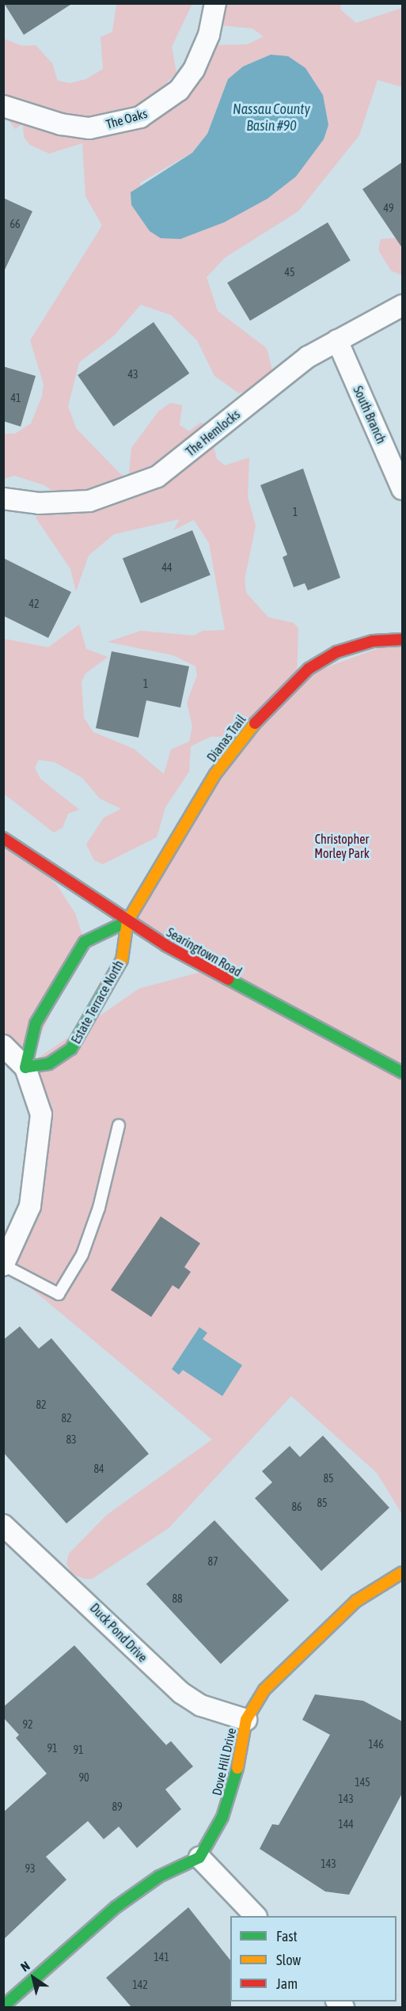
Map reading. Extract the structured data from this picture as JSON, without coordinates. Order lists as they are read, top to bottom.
{
  "streets": {
    "street": [
      "The Oaks",
      "South Branch",
      "The Hemlocks",
      "Dianas Trail",
      "Searingtown Road",
      "Estate Terrace North",
      "Duck Pond Drive",
      "Dove Hill Drive"
    ]
  },
  "crossings": [
    ["South Branch", "The Hemlocks"],
    ["Dianas Trail", "Searingtown Road"],
    ["Dianas Trail", "Estate Terrace North"],
    ["Searingtown Road", "Estate Terrace North"],
    ["Duck Pond Drive", "Dove Hill Drive"]
  ],
  "water": ["Nassau County Basin #90"],
  "parks": ["Christopher Morley Park"],
  "house_numbers": [
    "49",
    "66",
    "45",
    "43",
    "41",
    "1",
    "44",
    "42",
    "1",
    "82",
    "82",
    "83",
    "84",
    "85",
    "85",
    "86",
    "87",
    "88",
    "92",
    "146",
    "91",
    "91",
    "90",
    "145",
    "143",
    "89",
    "144",
    "143",
    "93",
    "141",
    "142"
  ],
  "legend": ["Fast", "Slow", "Jam"],
  "north": "top left"
}
